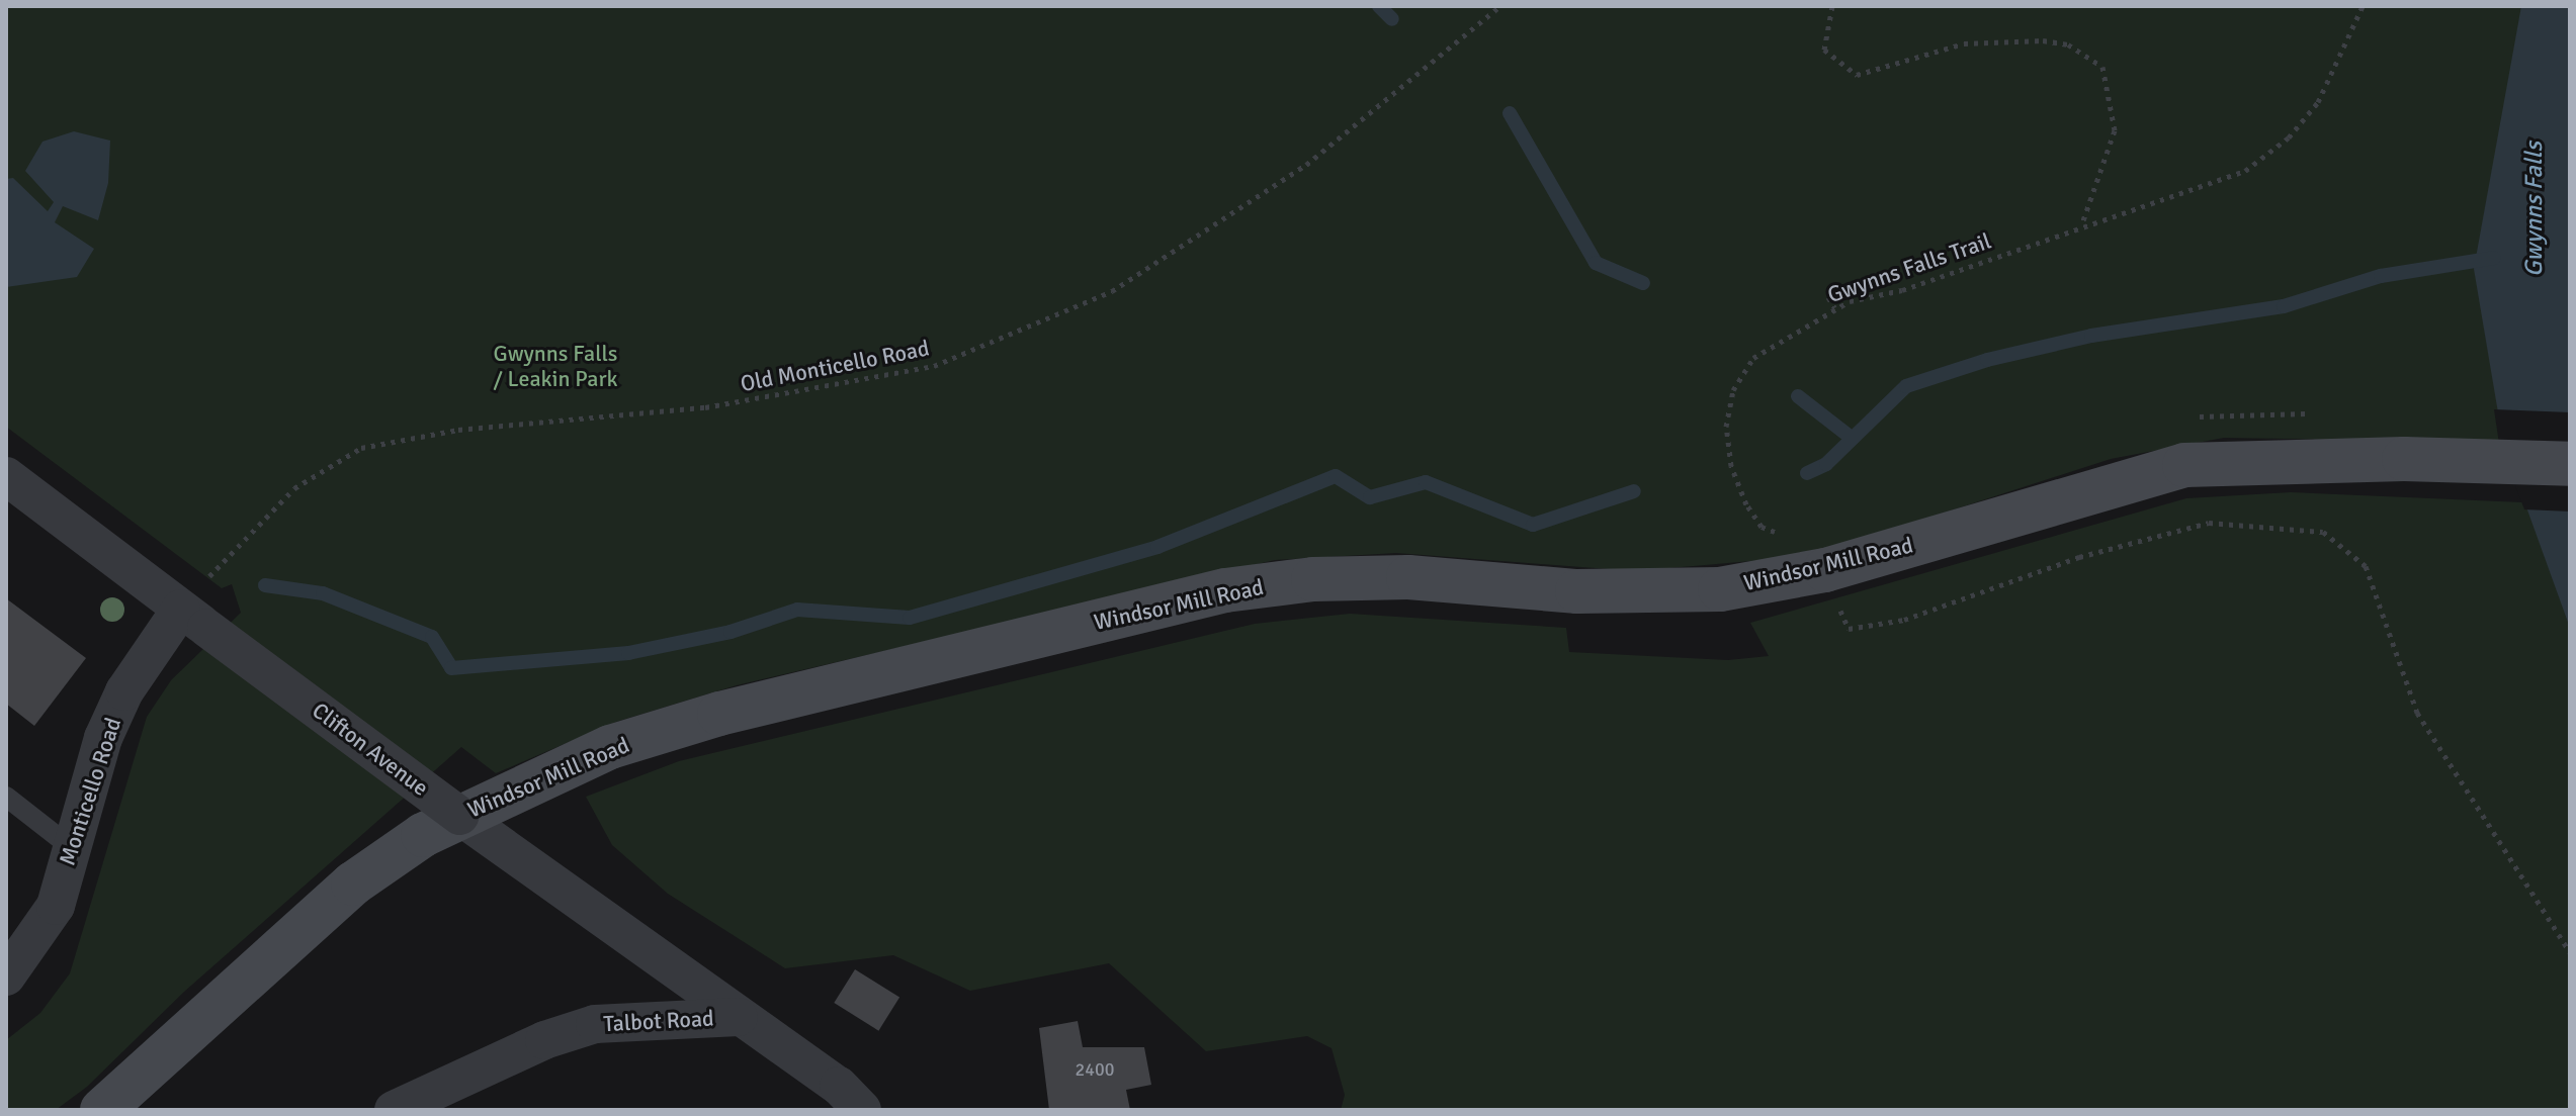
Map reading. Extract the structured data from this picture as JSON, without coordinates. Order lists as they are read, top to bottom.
{
  "streets": {
    "main road": ["Windsor Mill Road"],
    "street": ["Clifton Avenue", "Monticello Road", "Talbot Road"],
    "path": ["Gwynns Falls Trail", "Old Monticello Road"]
  },
  "crossings": [
    ["Old Monticello Road", "Clifton Avenue"],
    ["Old Monticello Road", "Monticello Road"],
    ["Clifton Avenue", "Monticello Road"],
    ["Clifton Avenue", "Talbot Road"]
  ],
  "water": ["Gwynns Falls"],
  "parks": ["Gwynns Falls / Leakin Park"],
  "house_numbers": ["2400"]
}
